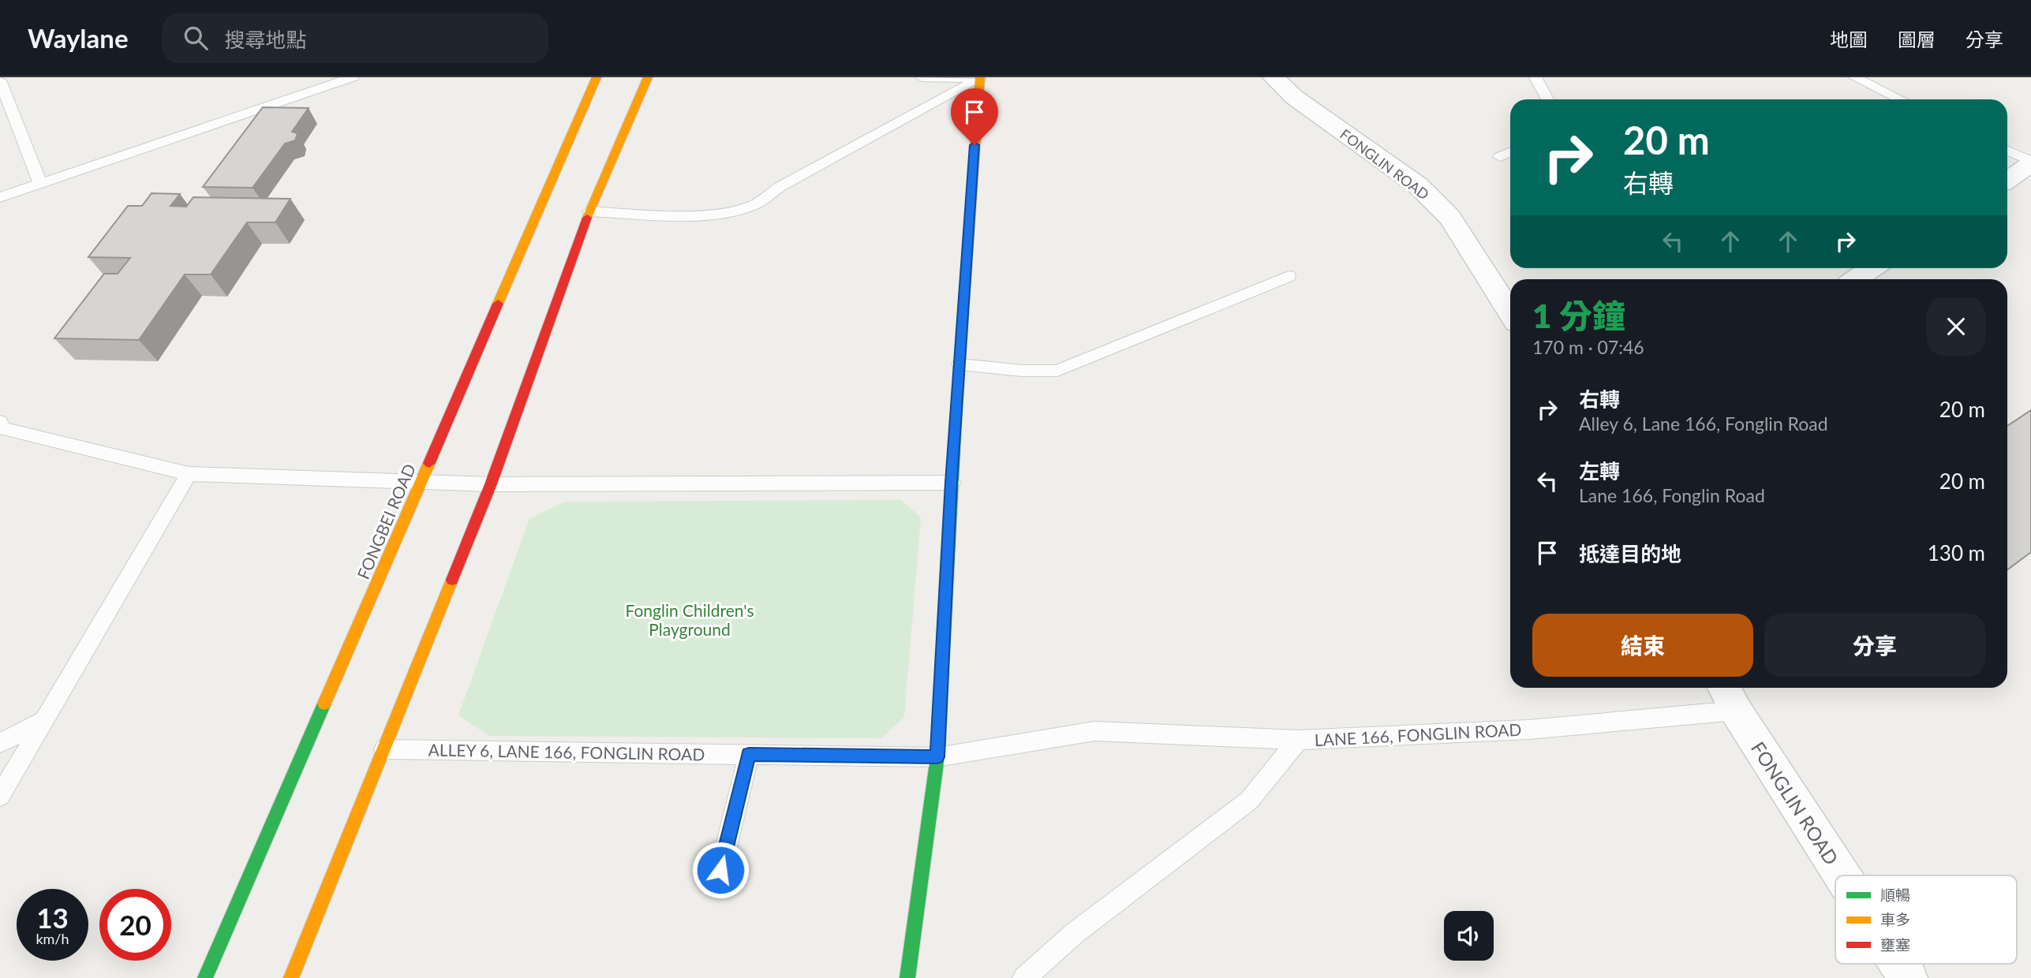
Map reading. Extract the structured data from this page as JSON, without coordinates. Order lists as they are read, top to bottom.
{
  "streets": {
    "street": ["FONGLIN ROAD", "FONGBEI ROAD"],
    "lane": ["LANE 166, FONGLIN ROAD", "ALLEY 6, LANE 166, FONGLIN ROAD"]
  },
  "crossings": [
    ["FONGLIN ROAD", "LANE 166, FONGLIN ROAD"],
    ["LANE 166, FONGLIN ROAD", "ALLEY 6, LANE 166, FONGLIN ROAD"]
  ],
  "parks": ["Fonglin Children's Playground"],
  "legend": ["順暢", "車多", "壅塞"],
  "page": {
    "header": "Waylane",
    "search": "搜尋地點",
    "nav": ["地圖", "圖層", "分享"],
    "turn": ["20 m", "右轉"],
    "heading": ["1 分鐘", "170 m · 07:46"],
    "list": [
      {
        "name": "右轉",
        "note": "Alley 6, Lane 166, Fonglin Road",
        "value": "20 m"
      },
      {
        "name": "左轉",
        "note": "Lane 166, Fonglin Road",
        "value": "20 m"
      },
      {
        "name": "抵達目的地",
        "value": "130 m"
      }
    ],
    "buttons": ["結束", "分享"],
    "speed": "13 km/h",
    "limit": "20"
  }
}
